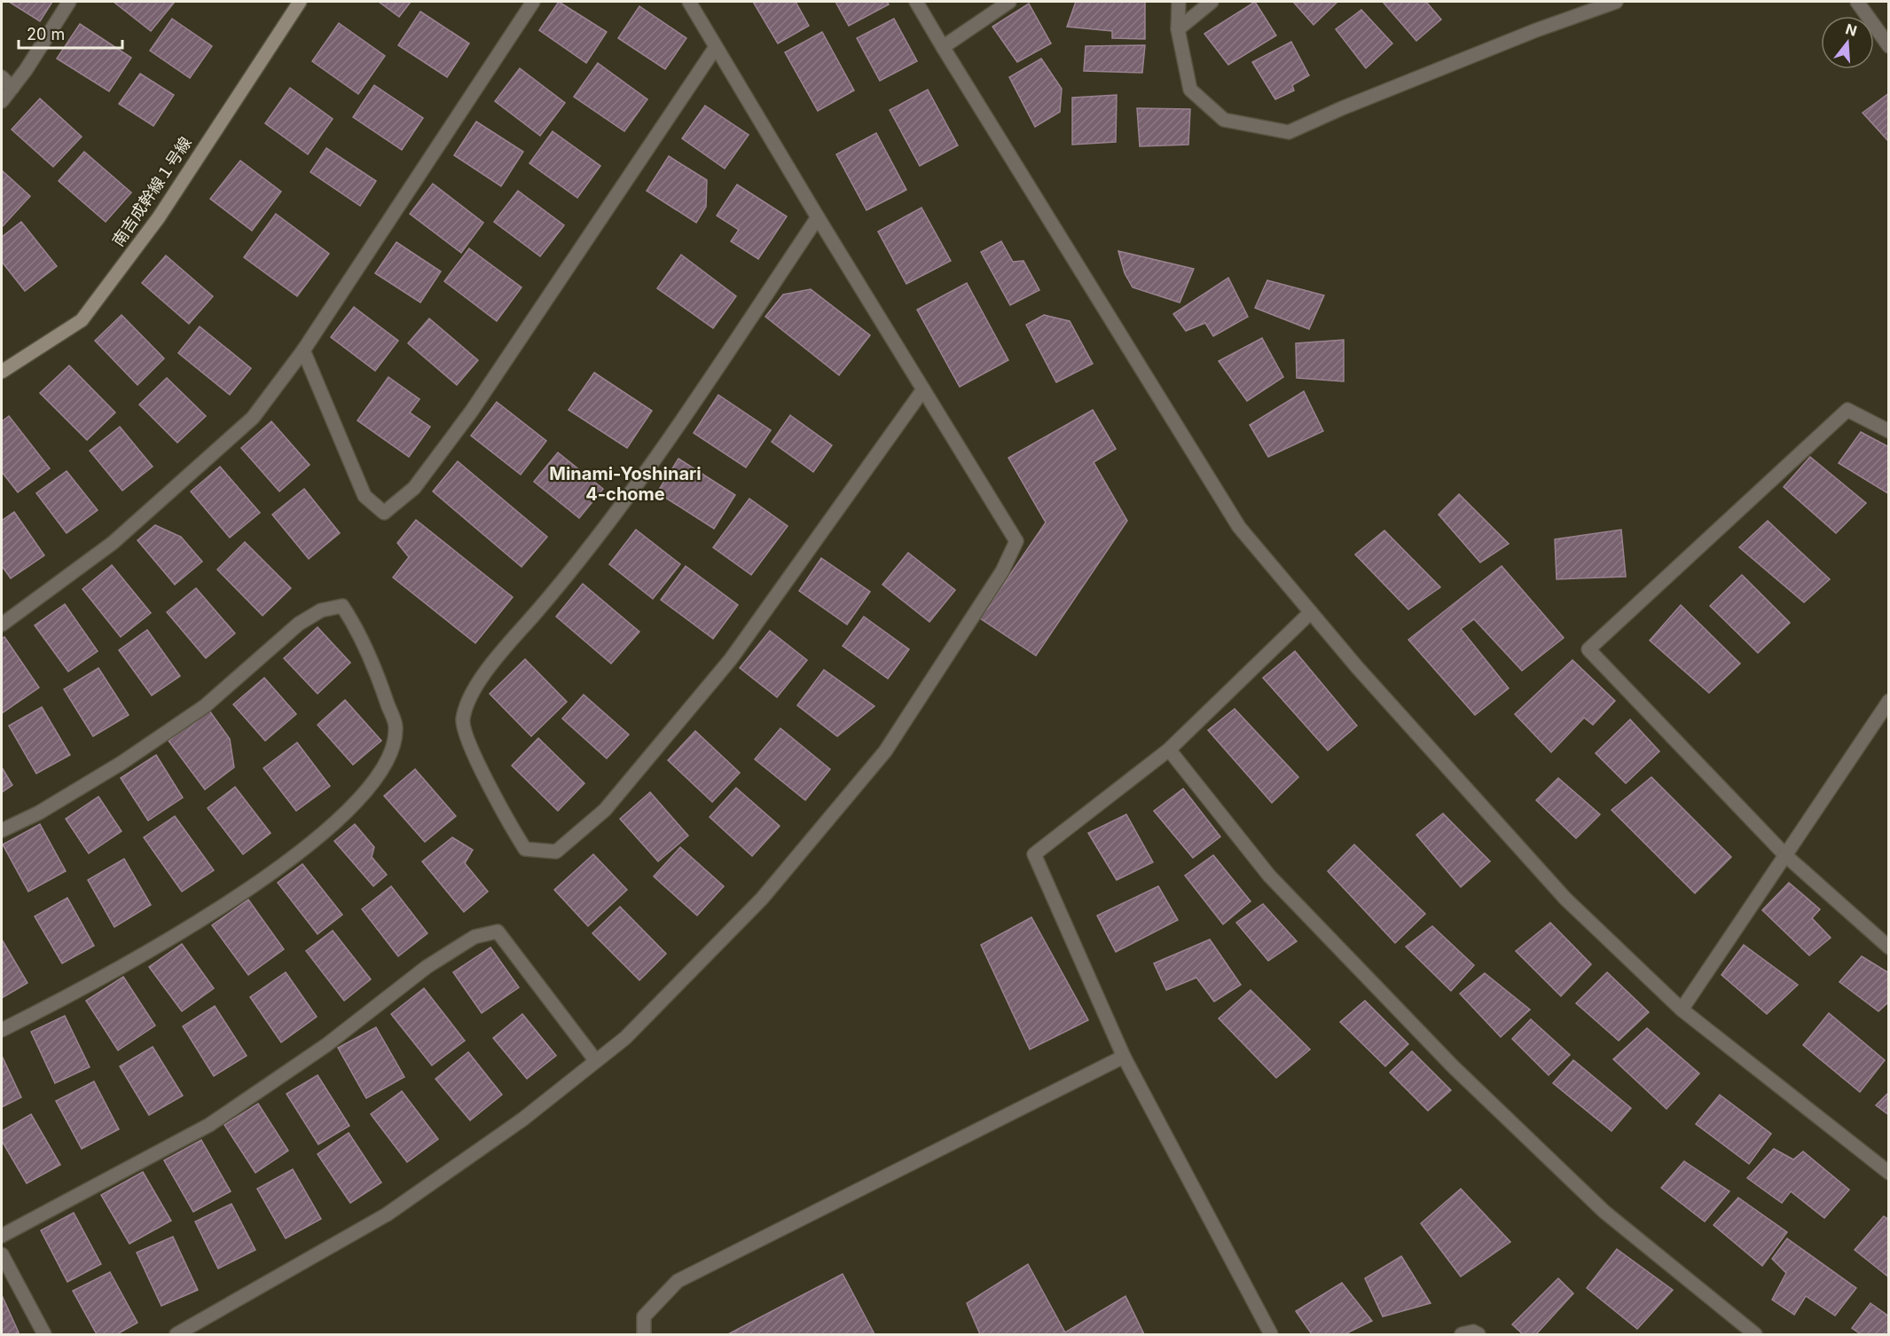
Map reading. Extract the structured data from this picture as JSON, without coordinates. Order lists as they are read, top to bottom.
{
  "streets": {
    "street": ["南吉成幹線１号線"]
  },
  "districts": ["Minami-Yoshinari 4-chome"],
  "scale_bar": "20 m",
  "north": "top"
}
